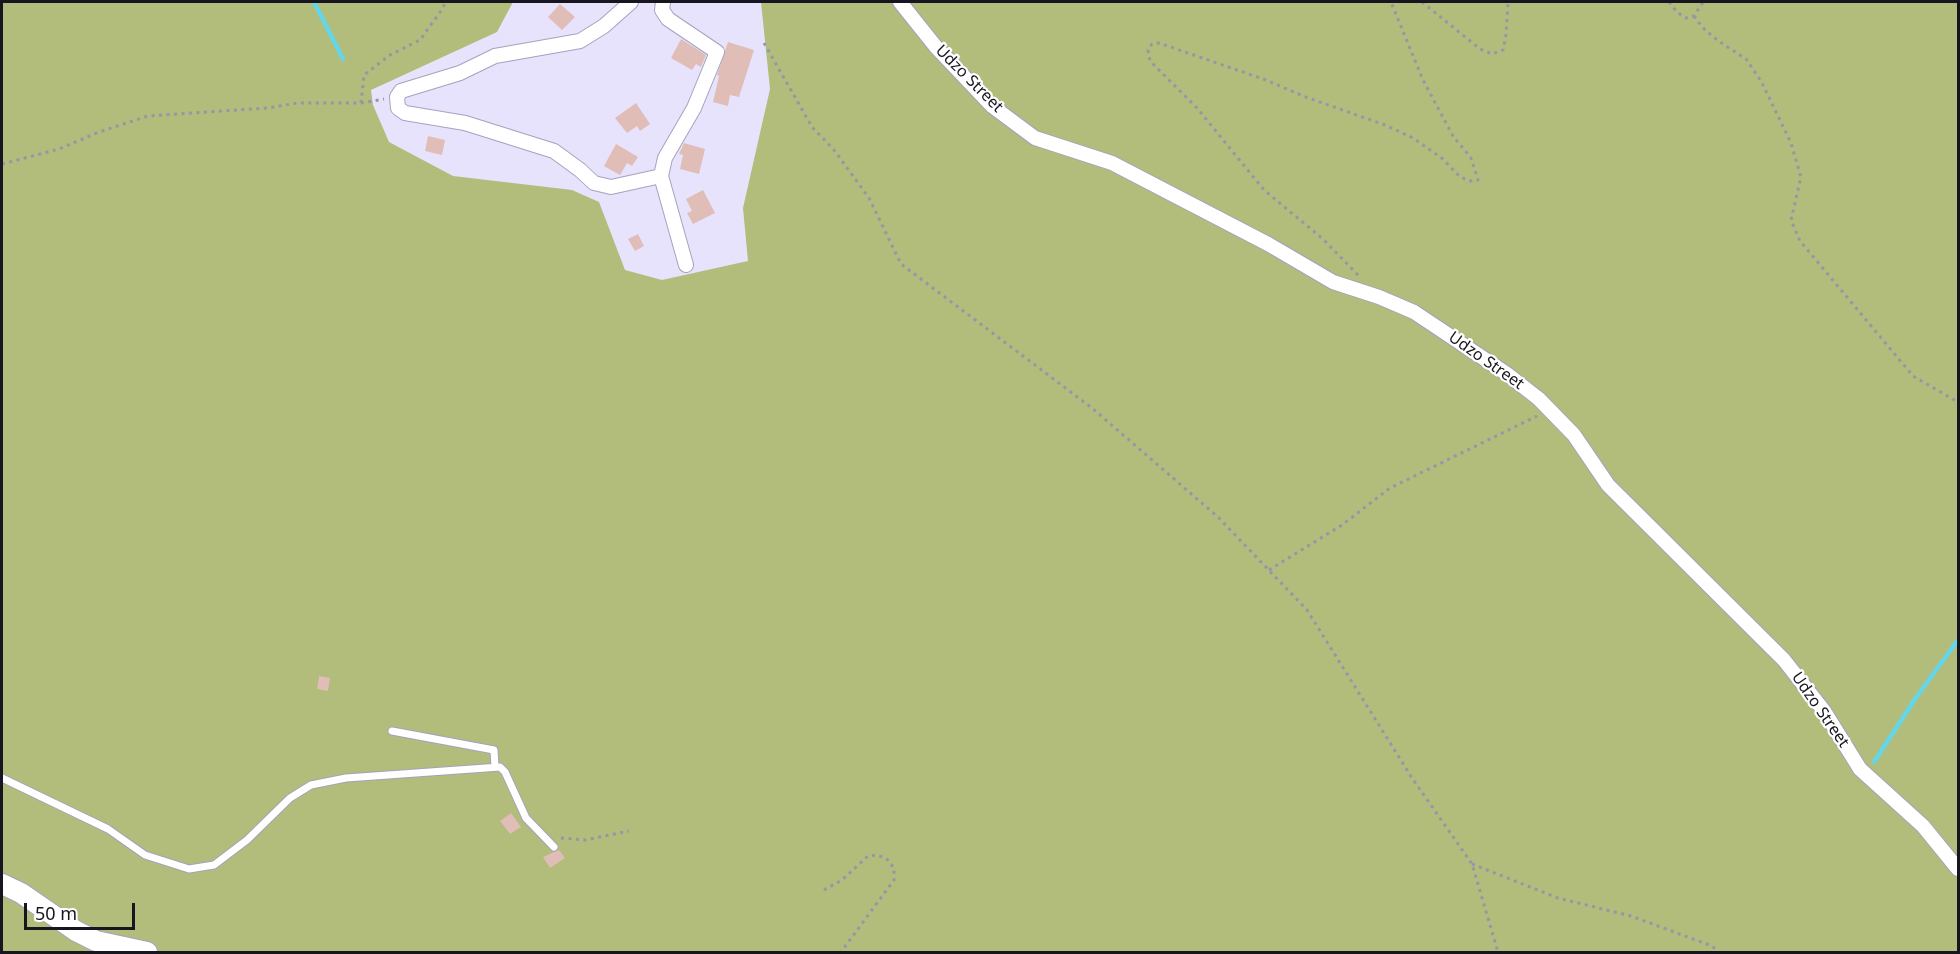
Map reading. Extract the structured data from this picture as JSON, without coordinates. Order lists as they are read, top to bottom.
{
  "streets": {
    "street": ["Udzo Street"]
  },
  "scale_bar": "50 m"
}
